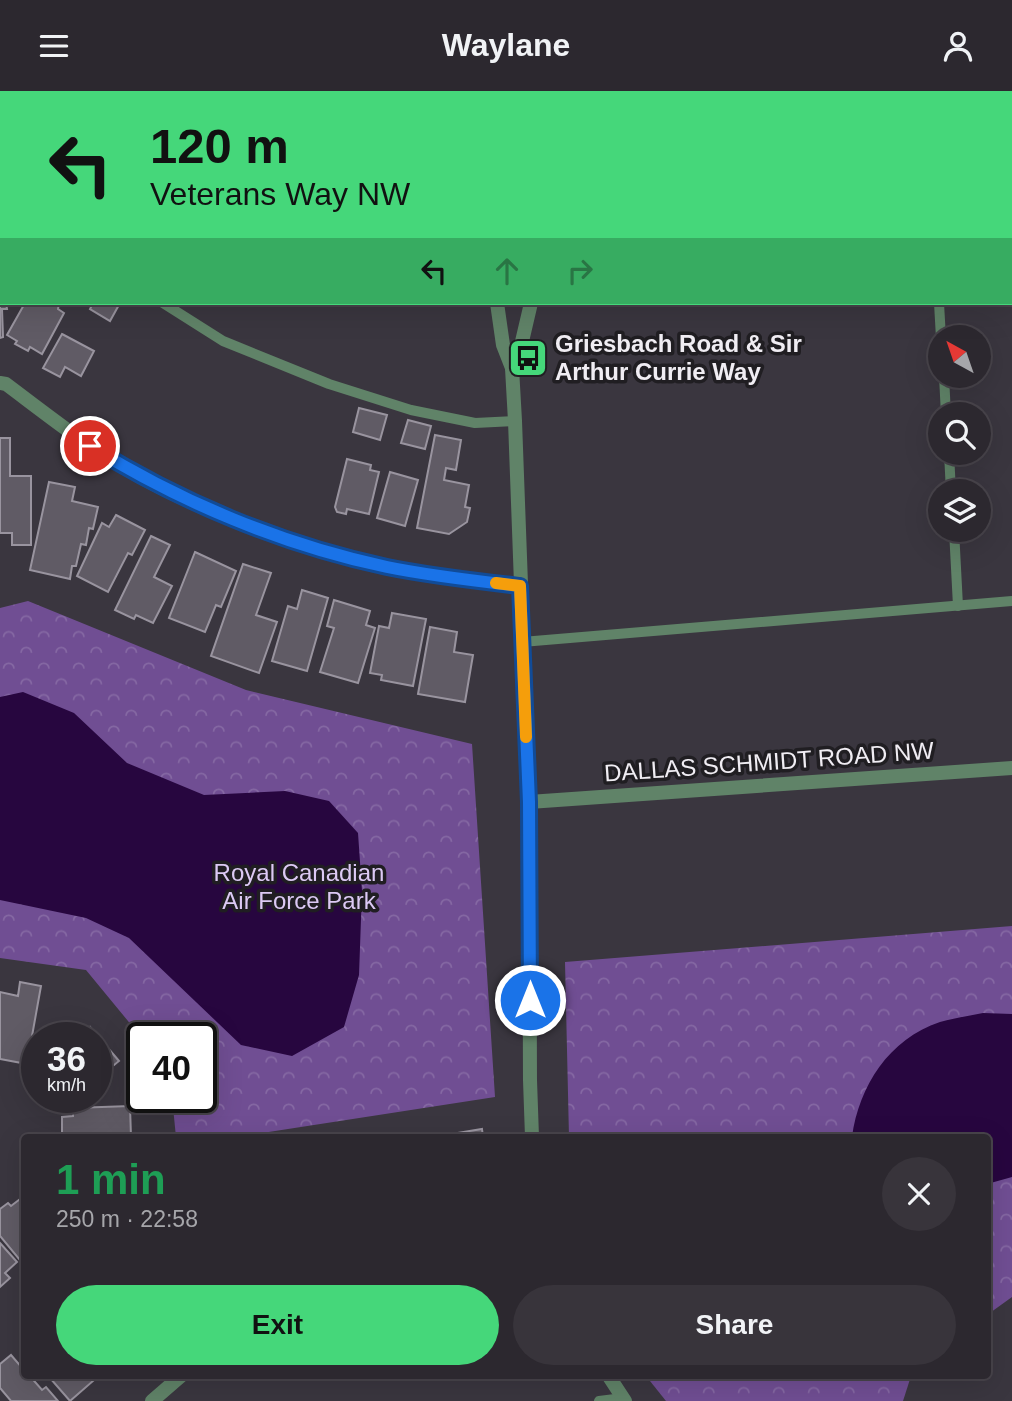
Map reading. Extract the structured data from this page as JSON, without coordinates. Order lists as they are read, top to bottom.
{
  "streets": {
    "street": ["DALLAS SCHMIDT ROAD NW"]
  },
  "parks": ["Royal Canadian Air Force Park"],
  "places": {
    "bus stop": ["Griesbach Road & Sir Arthur Currie Way"]
  },
  "north": "top left",
  "page": {
    "header": "Waylane",
    "turn": ["120 m", "Veterans Way NW"],
    "speed": "36 km/h",
    "limit": "40",
    "heading": ["1 min", "250 m · 22:58"],
    "buttons": ["Exit", "Share"]
  }
}
